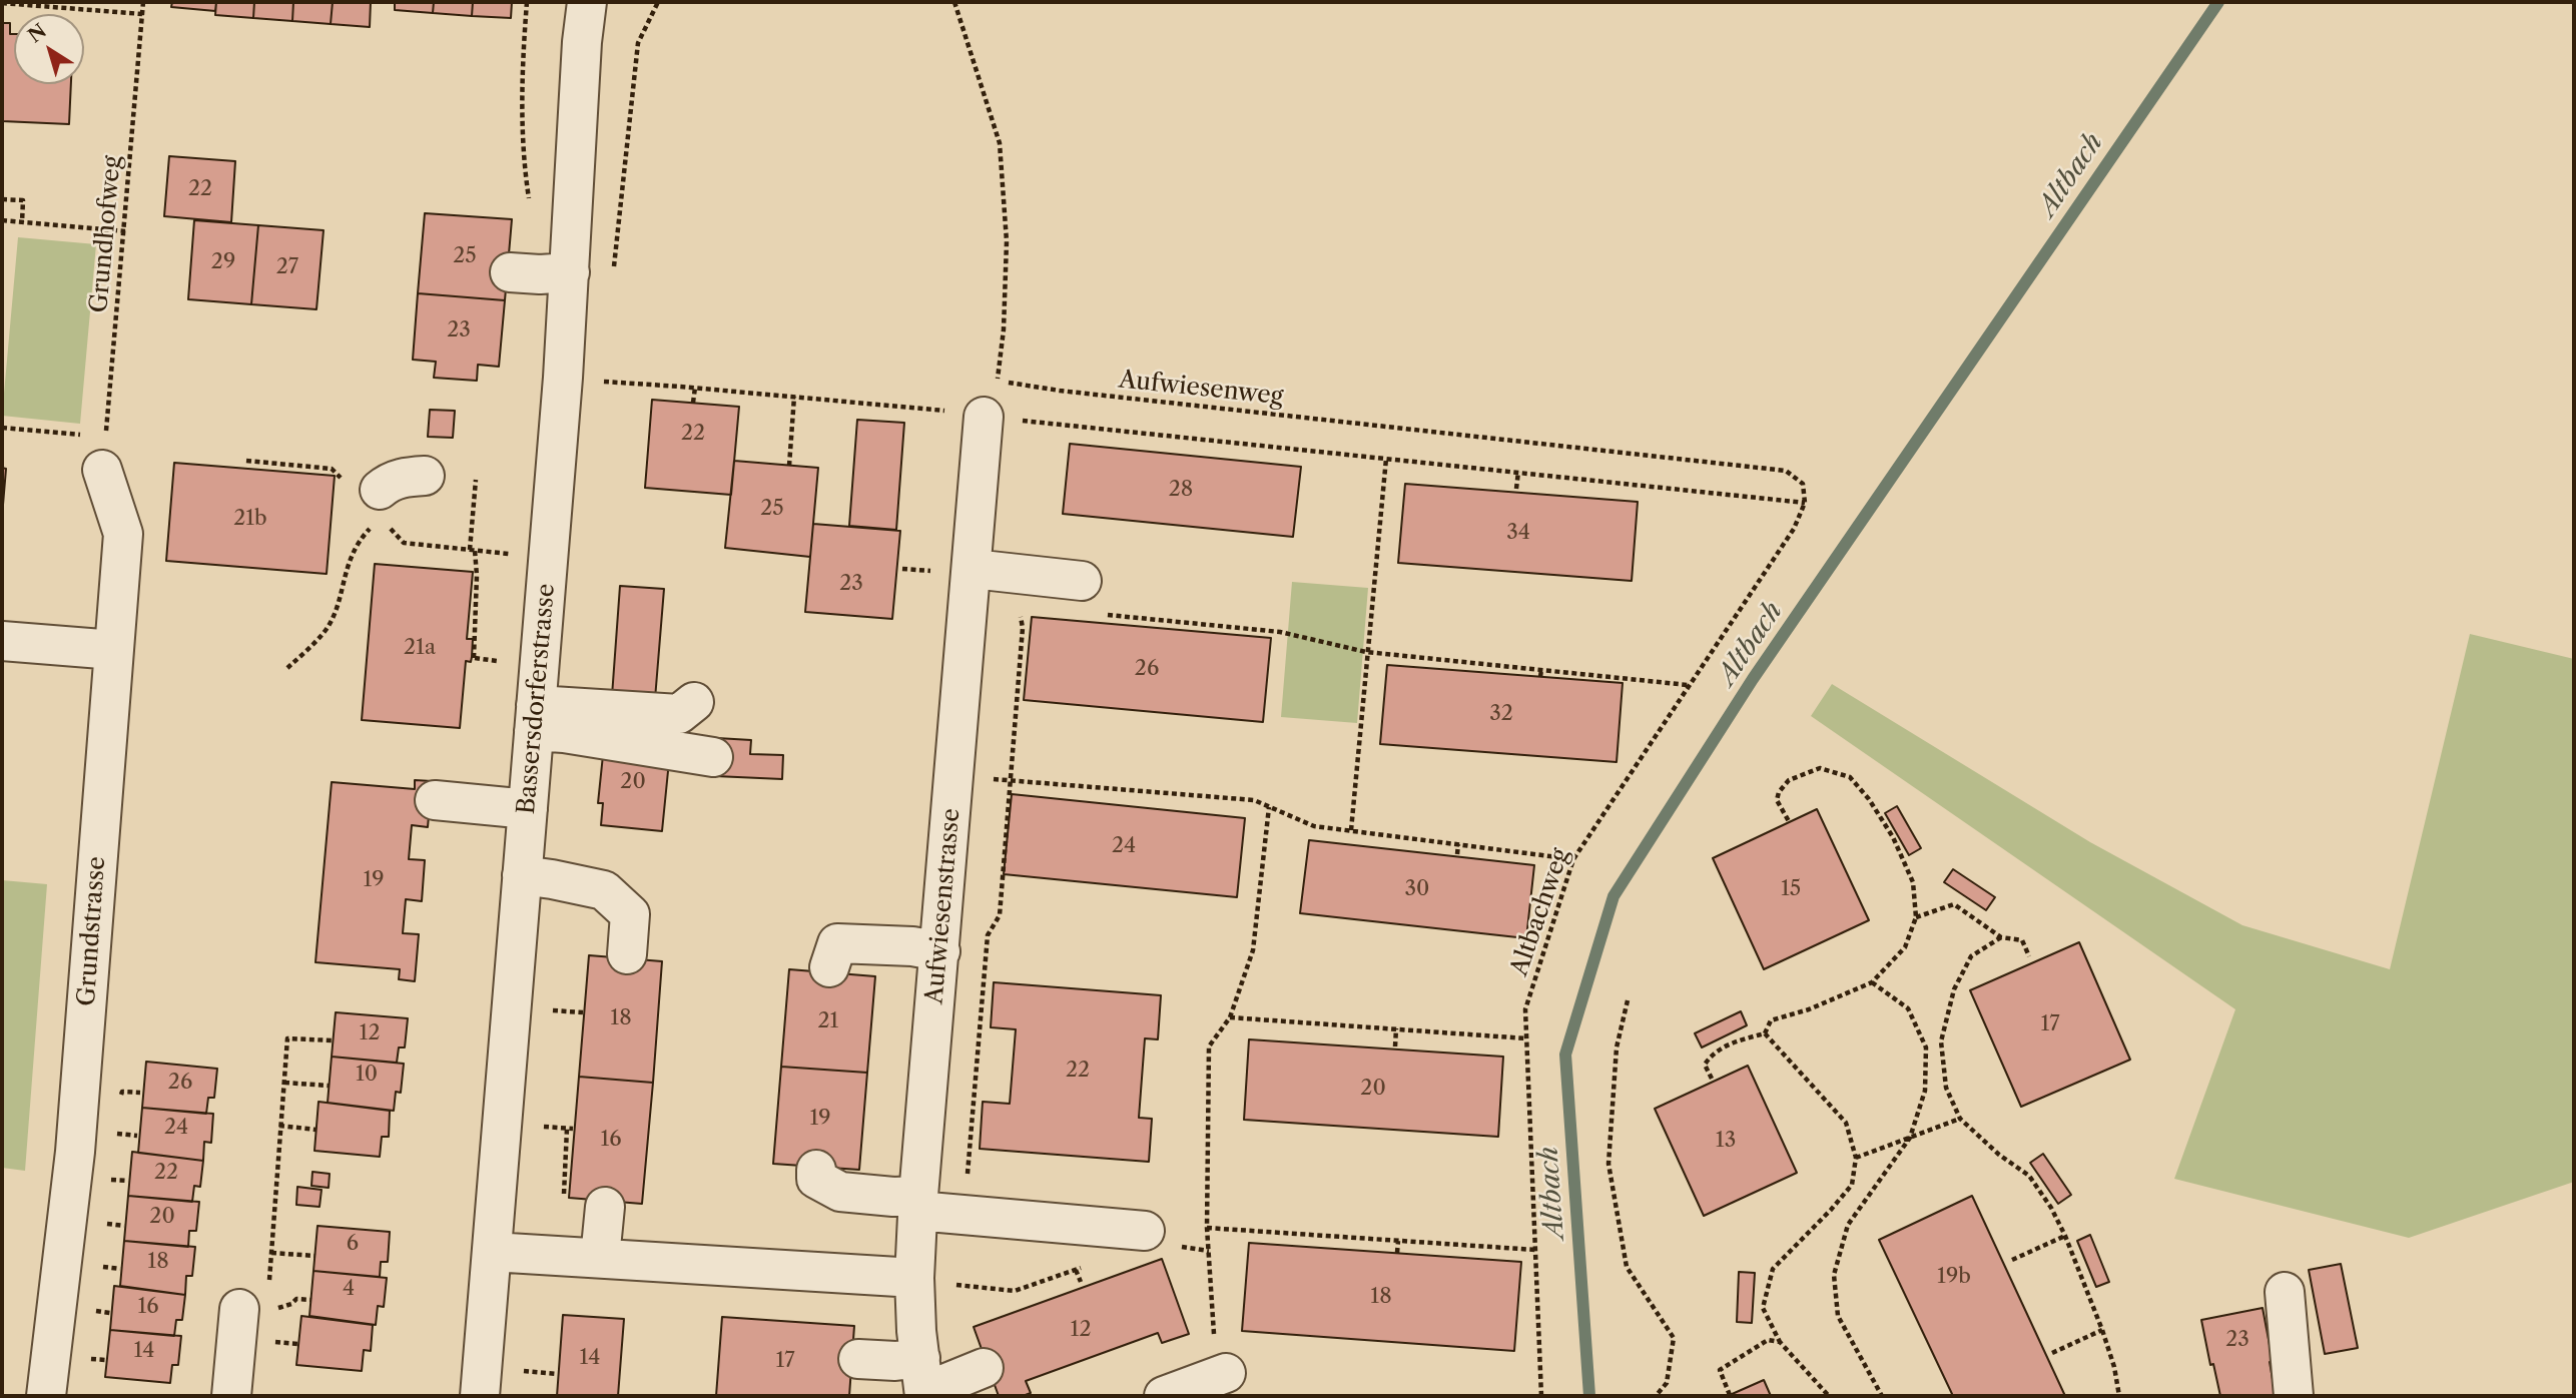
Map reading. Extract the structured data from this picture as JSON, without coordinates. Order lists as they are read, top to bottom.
{
  "streets": {
    "street": ["Bassersdorferstrasse", "Aufwiesenstrasse", "Grundstrasse"],
    "path": ["Grundhofweg", "Aufwiesenweg", "Altbachweg"]
  },
  "crossings": [
    ["Grundhofweg", "Grundstrasse"],
    ["Aufwiesenweg", "Altbachweg"]
  ],
  "water": ["Altbach"],
  "house_numbers": [
    "22",
    "25",
    "29",
    "27",
    "23",
    "22",
    "28",
    "25",
    "21b",
    "34",
    "23",
    "21a",
    "26",
    "32",
    "20",
    "24",
    "19",
    "30",
    "15",
    "18",
    "21",
    "17",
    "12",
    "22",
    "10",
    "26",
    "20",
    "19",
    "24",
    "16",
    "13",
    "22",
    "20",
    "6",
    "18",
    "19b",
    "4",
    "18",
    "16",
    "12",
    "23",
    "14",
    "14",
    "17"
  ],
  "north": "top left"
}
